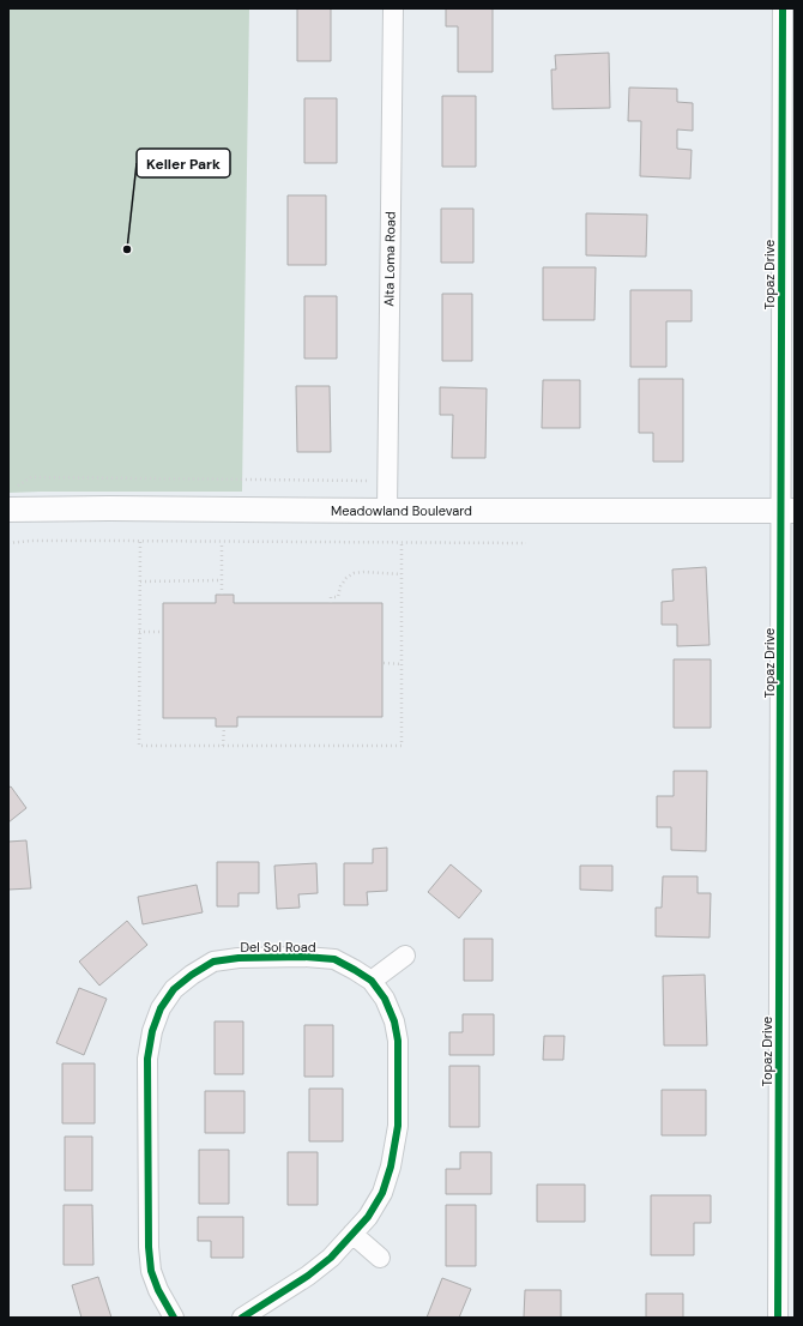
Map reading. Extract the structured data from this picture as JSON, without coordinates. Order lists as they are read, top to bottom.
{
  "streets": {
    "street": [
      "Alta Loma Road",
      "Topaz Drive",
      "Meadowland Boulevard",
      "Del Sol Road"
    ]
  },
  "crossings": [
    ["Alta Loma Road", "Meadowland Boulevard"],
    ["Topaz Drive", "Meadowland Boulevard"]
  ],
  "places": ["Keller Park"]
}
